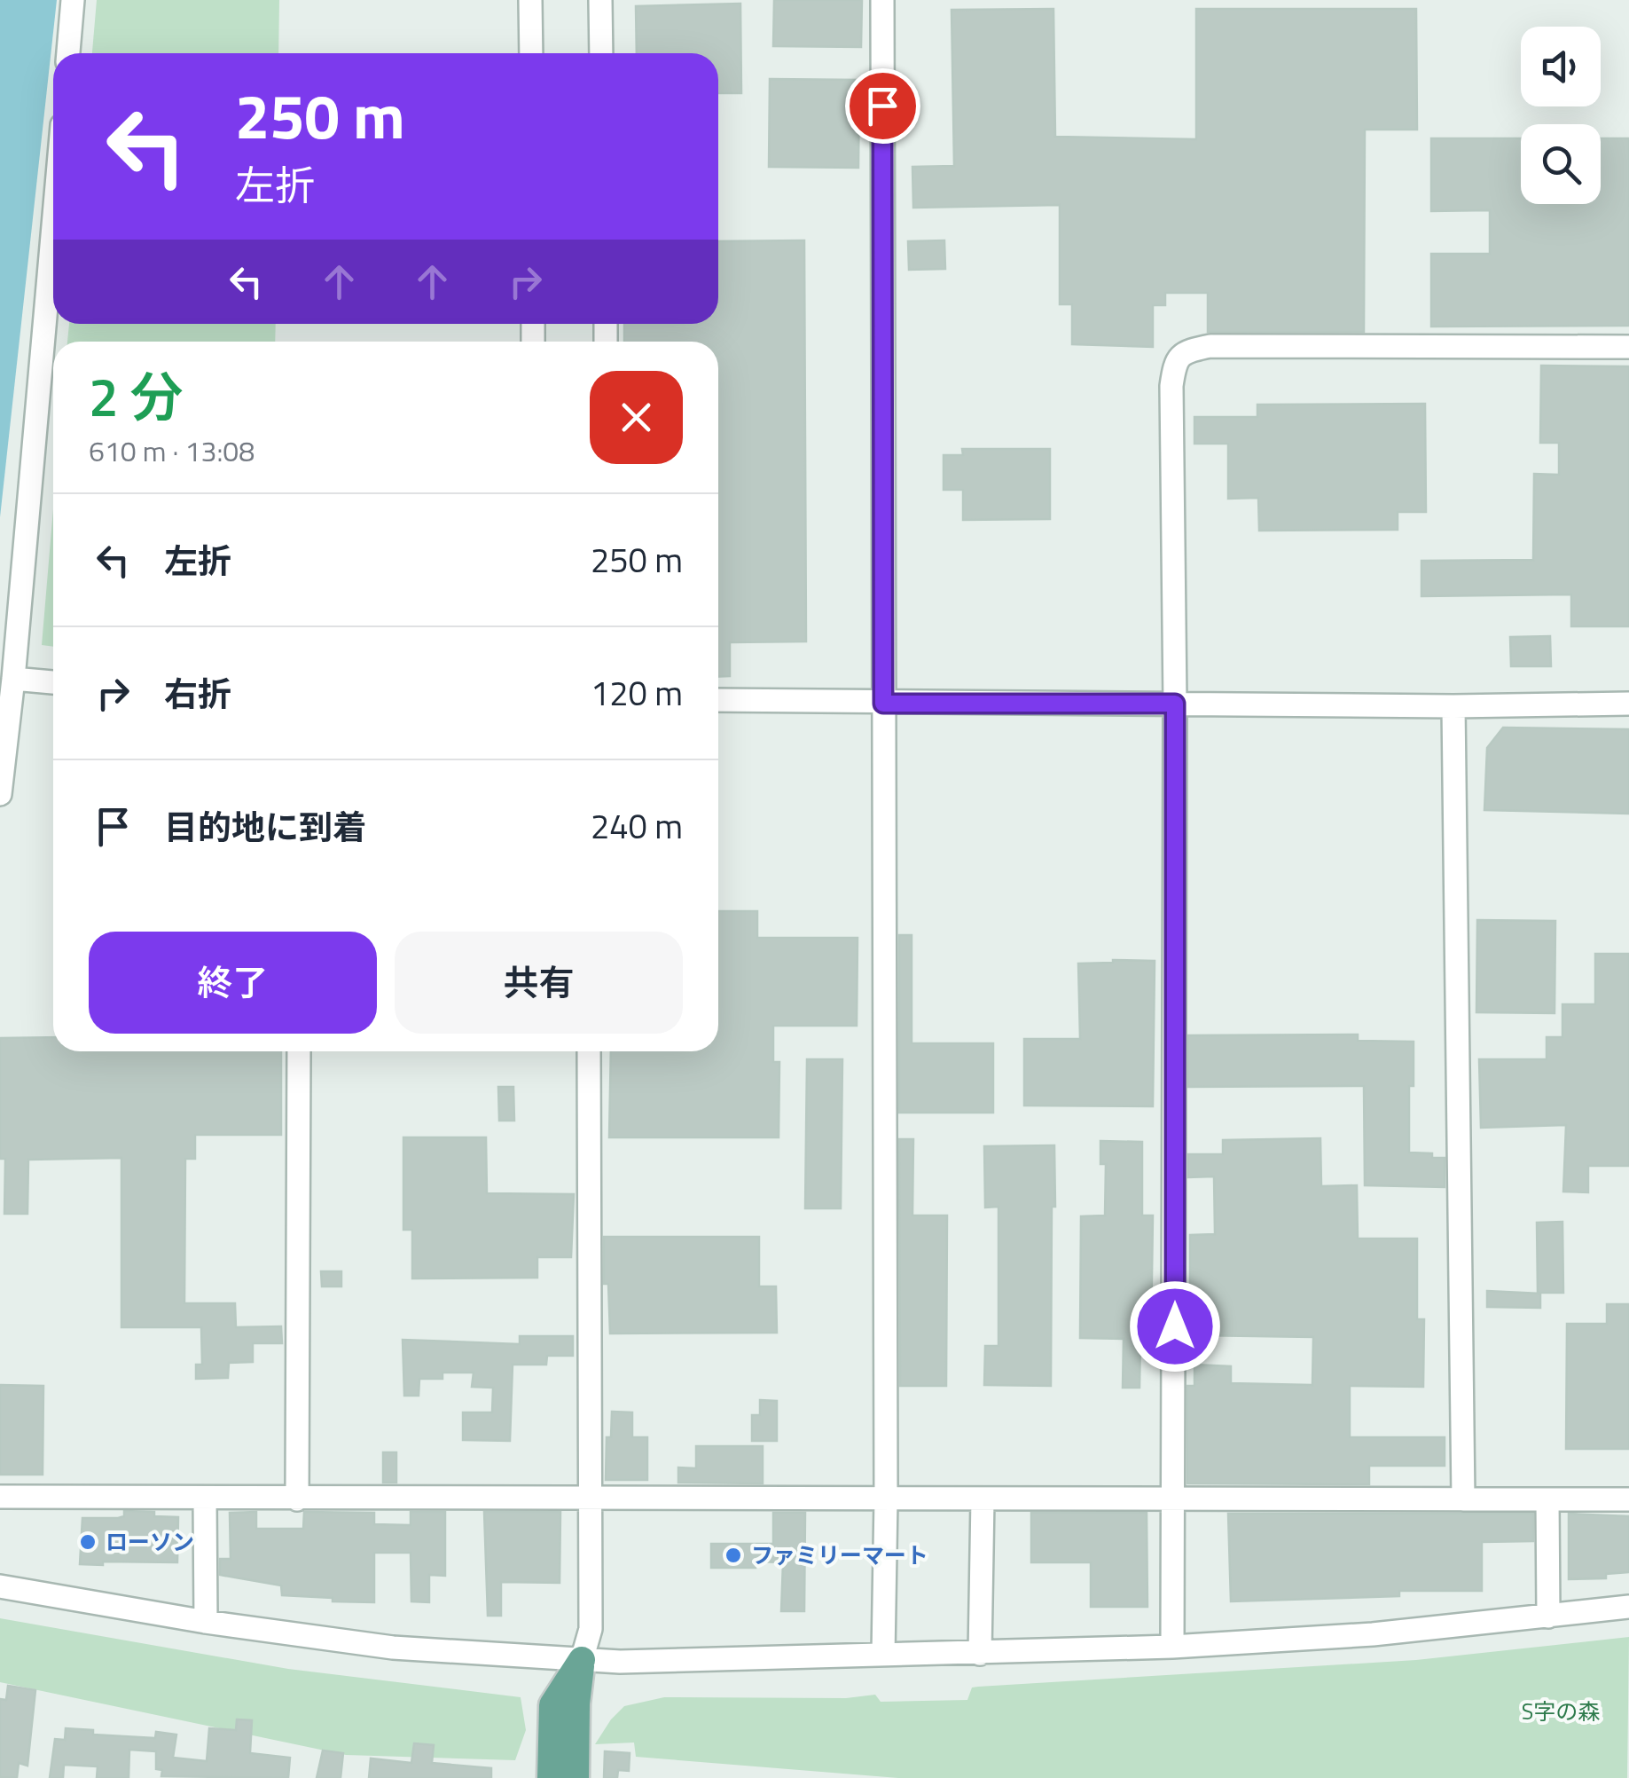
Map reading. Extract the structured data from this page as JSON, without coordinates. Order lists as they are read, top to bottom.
{
  "parks": ["S字の森"],
  "places": ["ローソン", "ファミリーマート"],
  "page": {
    "turn": ["250 m", "左折"],
    "heading": ["2 分", "610 m · 13:08"],
    "list": [
      {
        "name": "左折",
        "value": "250 m"
      },
      {
        "name": "右折",
        "value": "120 m"
      },
      {
        "name": "目的地に到着",
        "value": "240 m"
      }
    ],
    "buttons": ["終了", "共有"]
  }
}
